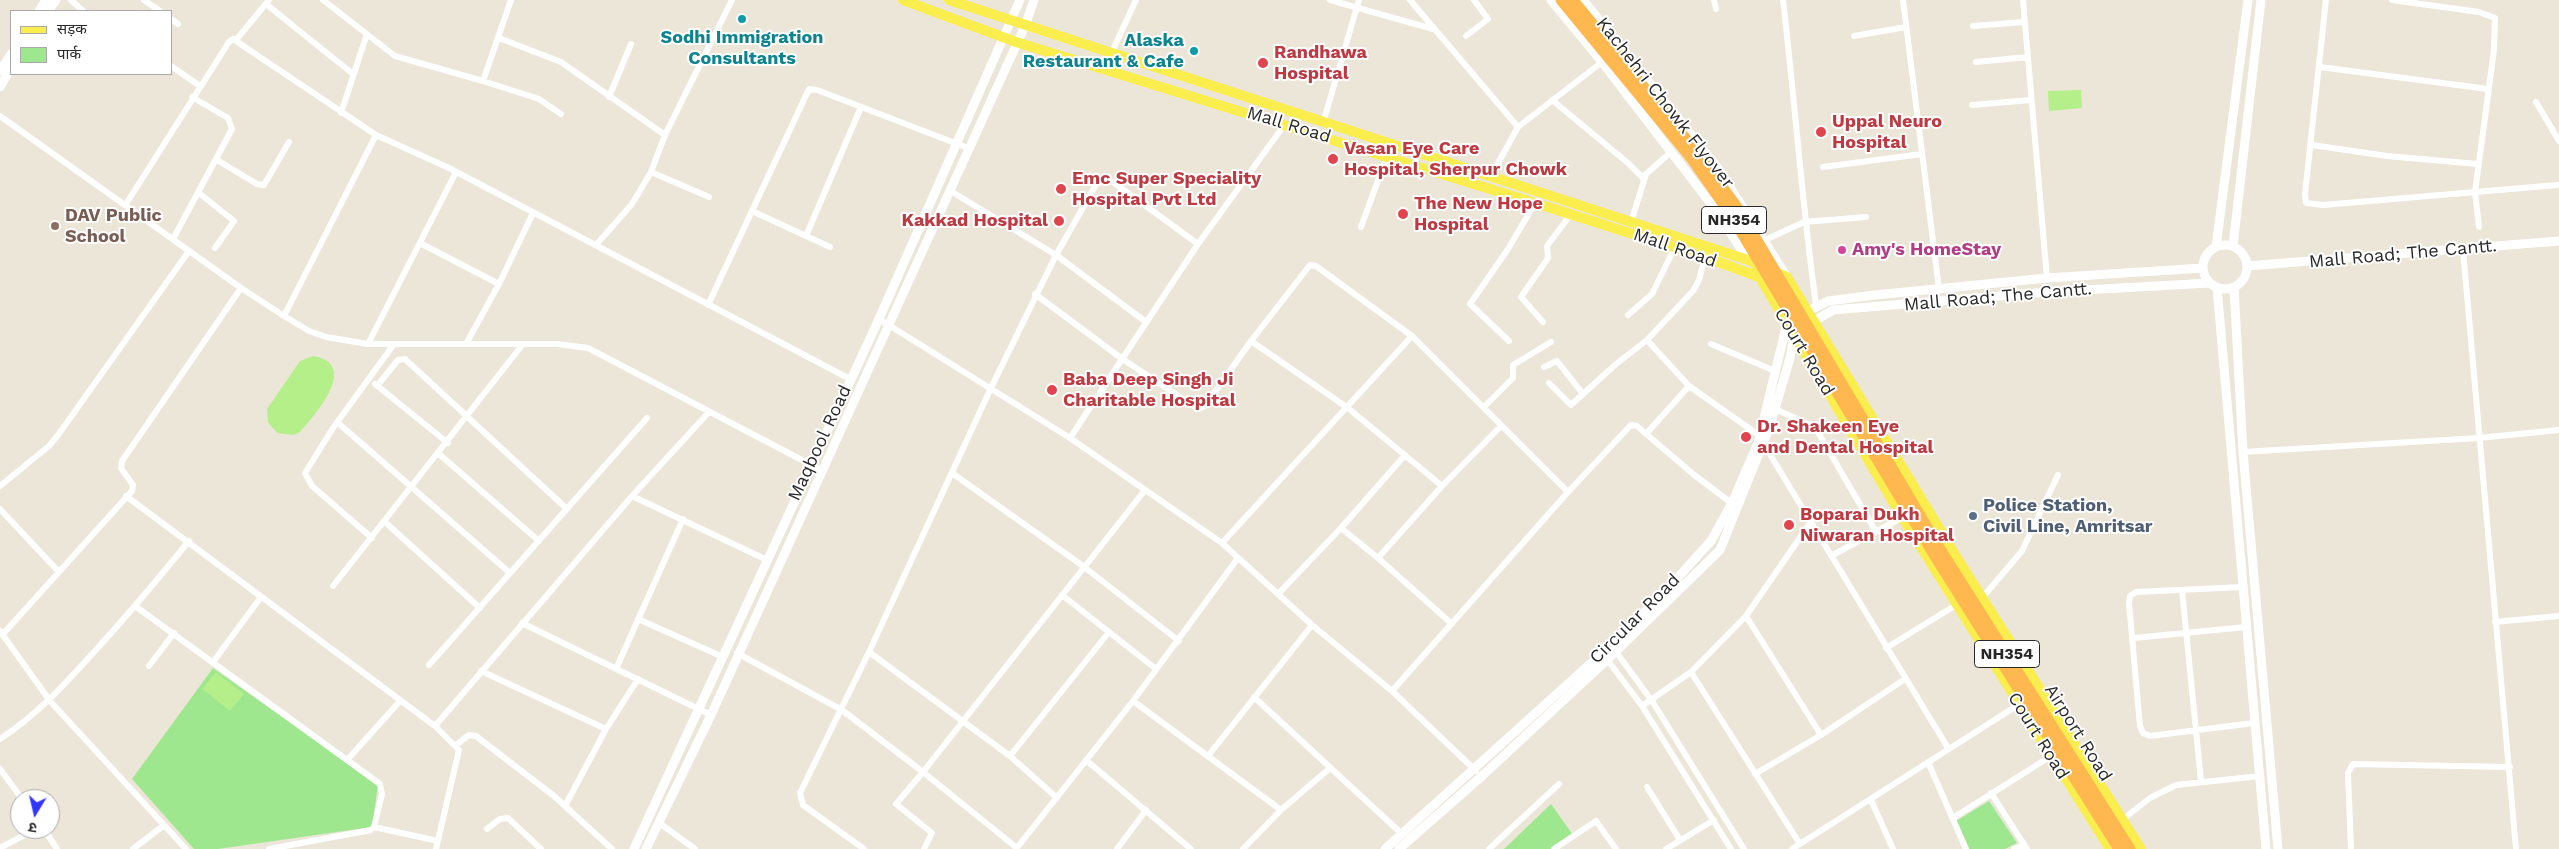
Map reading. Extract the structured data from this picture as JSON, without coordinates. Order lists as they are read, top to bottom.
{
  "streets": {
    "highway": ["Kachehri Chowk Flyover", "NH354", "Airport Road"],
    "main road": ["Mall Road", "Court Road"],
    "street": ["Mall Road; The Cantt.", "Maqbool Road", "Circular Road"]
  },
  "crossings": [
    ["Kachehri Chowk Flyover", "Airport Road"],
    ["Mall Road", "Court Road"],
    ["Mall Road", "Maqbool Road"],
    ["Mall Road; The Cantt.", "Court Road"],
    ["Mall Road; The Cantt.", "Circular Road"],
    ["Court Road", "Circular Road"]
  ],
  "places": [
    "Sodhi Immigration Consultants",
    "Alaska Restaurant & Cafe",
    "Randhawa Hospital",
    "Uppal Neuro Hospital",
    "Vasan Eye Care Hospital, Sherpur Chowk",
    "Emc Super Speciality Hospital Pvt Ltd",
    "The New Hope Hospital",
    "Kakkad Hospital",
    "DAV Public School",
    "Amy's HomeStay",
    "Baba Deep Singh Ji Charitable Hospital",
    "Dr. Shakeen Eye and Dental Hospital",
    "Police Station, Civil Line, Amritsar",
    "Boparai Dukh Niwaran Hospital"
  ],
  "legend": ["सड़क", "पार्क"],
  "north": "bottom"
}
